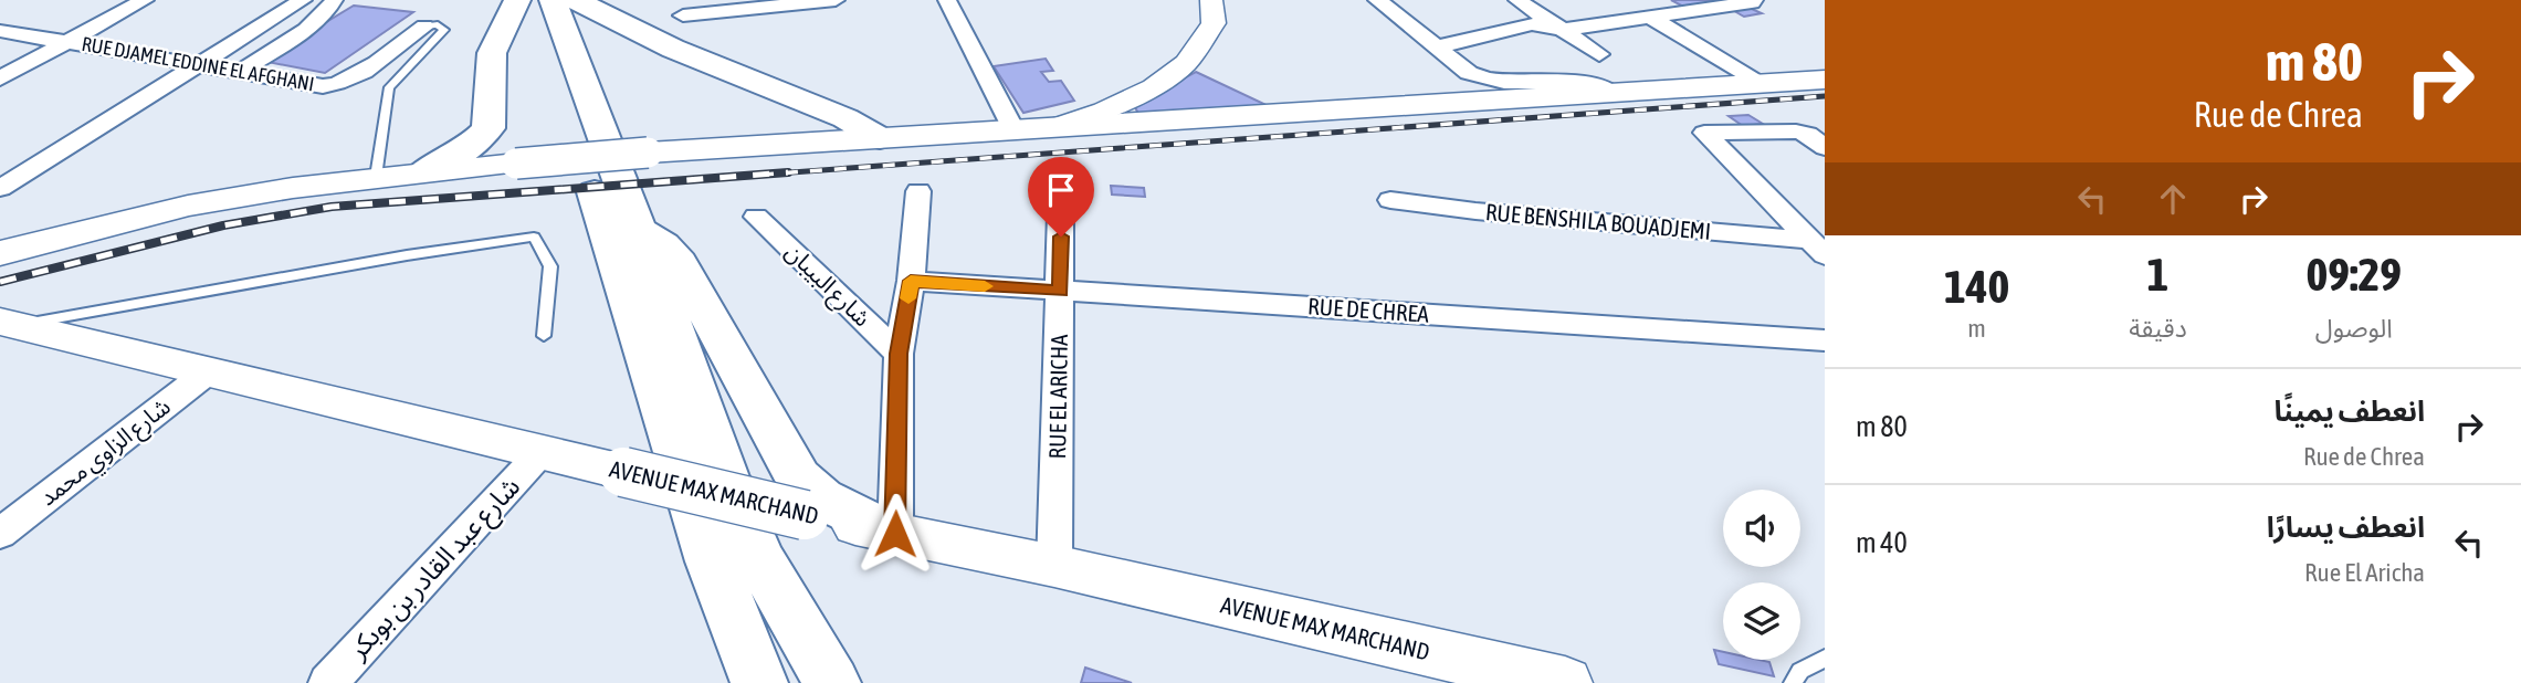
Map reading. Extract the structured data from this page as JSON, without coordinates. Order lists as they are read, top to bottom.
{
  "streets": {
    "main road": ["AVENUE MAX MARCHAND"],
    "street": [
      "RUE DJAMEL EDDINE EL AFGHANI",
      "RUE BENSHILA BOUADJEMI",
      "شارع البيبان",
      "RUE DE CHREA",
      "RUE EL ARICHA",
      "شارع الزاوي محمد",
      "شارع عبد القادر بن بوبكر"
    ]
  },
  "crossings": [
    ["RUE DE CHREA", "RUE EL ARICHA"],
    ["RUE EL ARICHA", "AVENUE MAX MARCHAND"],
    ["شارع الزاوي محمد", "AVENUE MAX MARCHAND"],
    ["AVENUE MAX MARCHAND", "شارع عبد القادر بن بوبكر"]
  ],
  "page": {
    "turn": ["80 m", "Rue de Chrea"],
    "eta": [
      "09:29",
      "الوصول",
      "1",
      "دقيقة",
      "140",
      "m"
    ],
    "list": [
      {
        "name": "انعطف يمينًا",
        "note": "Rue de Chrea",
        "value": "80 m"
      },
      {
        "name": "انعطف يسارًا",
        "note": "Rue El Aricha",
        "value": "40 m"
      }
    ]
  }
}
